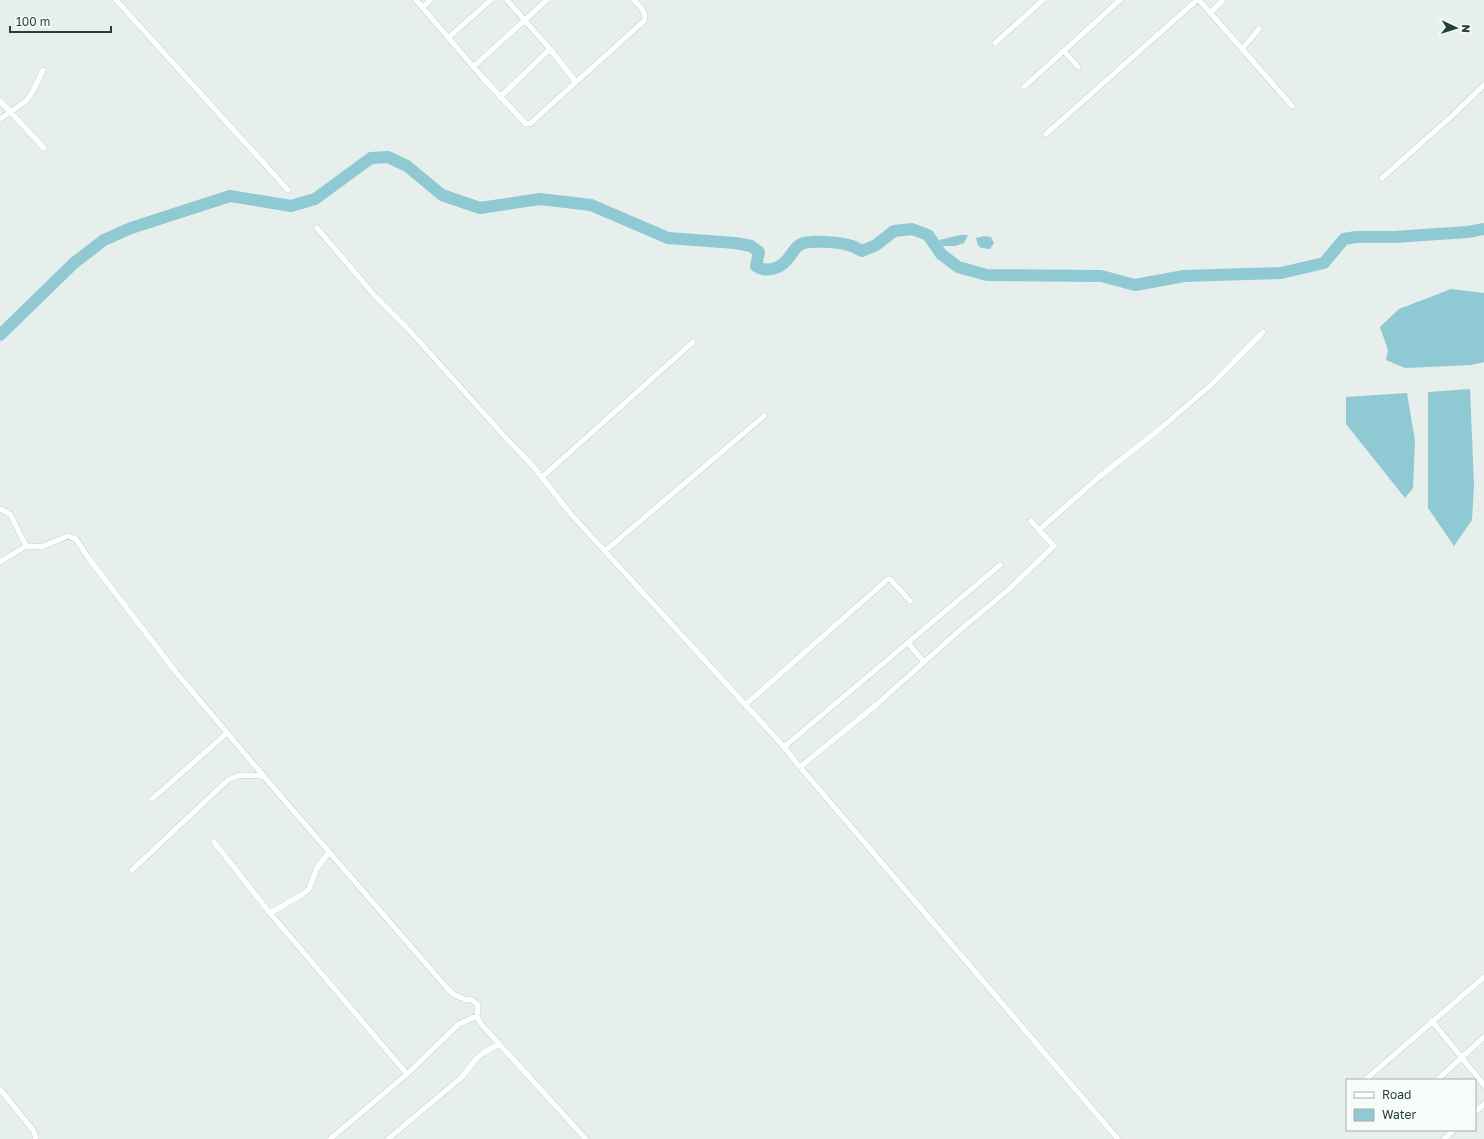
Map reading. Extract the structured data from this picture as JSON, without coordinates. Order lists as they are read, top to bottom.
{
  "legend": ["Road", "Water"],
  "scale_bar": "100 m",
  "north": "right"
}
